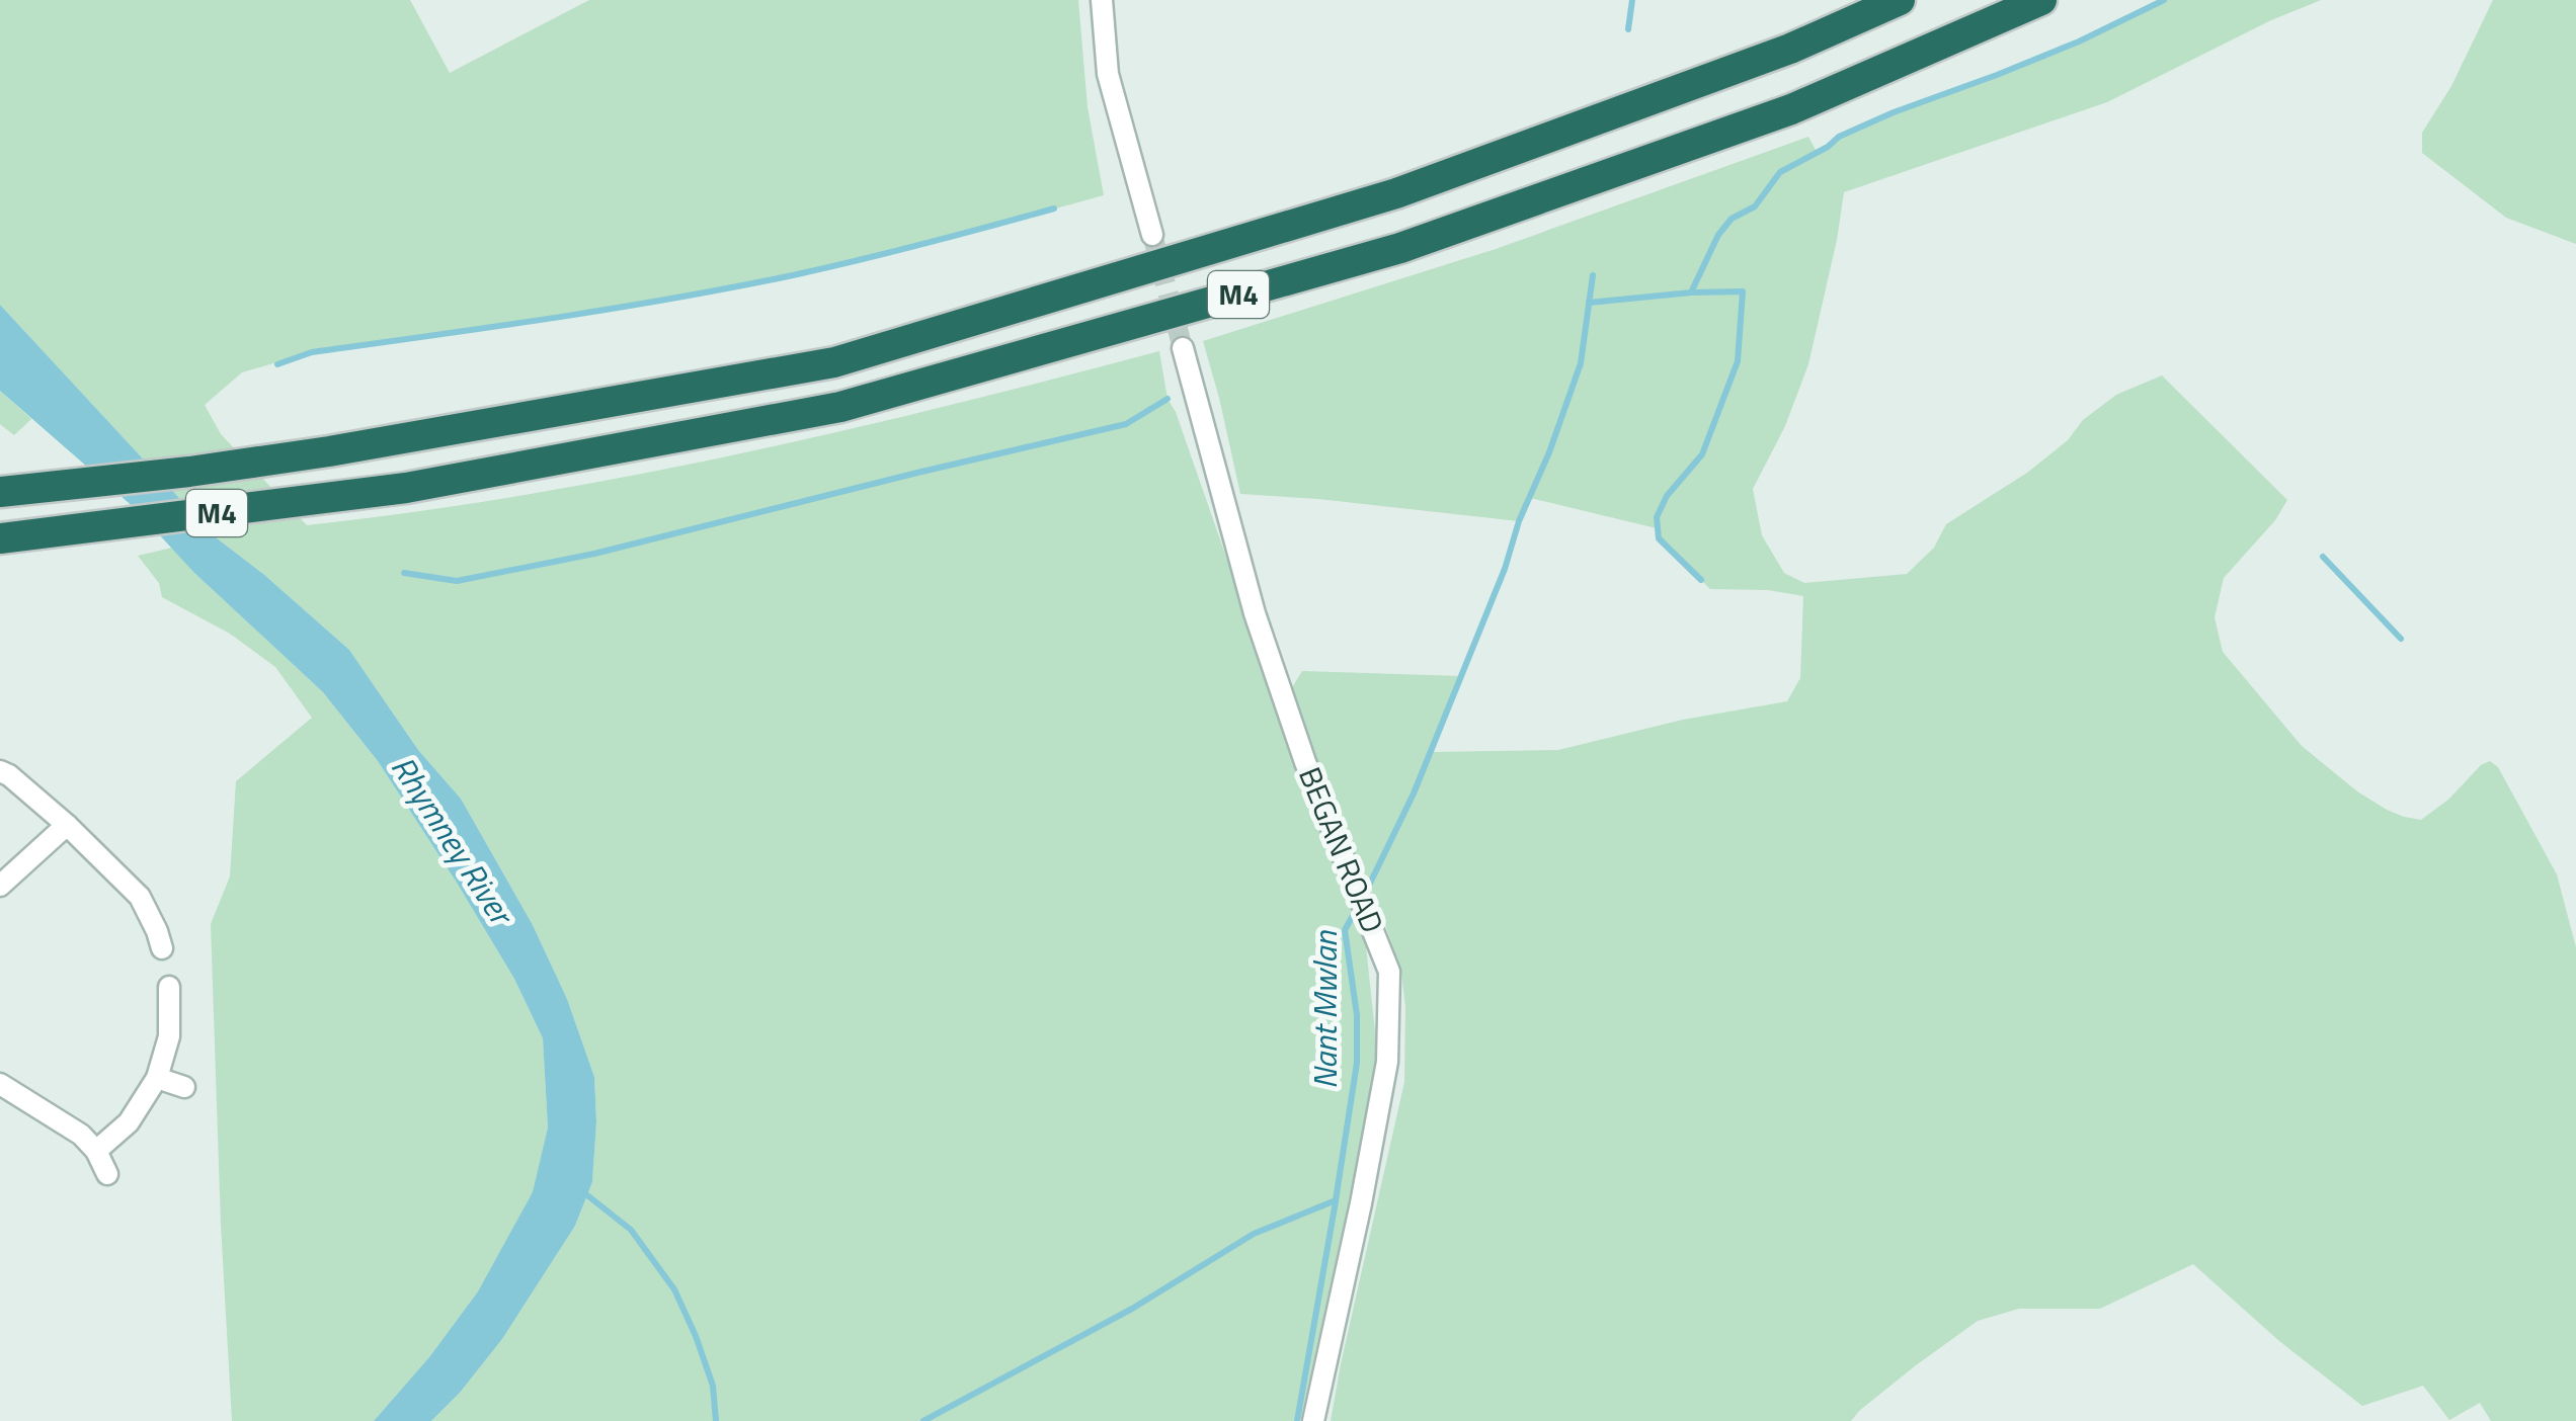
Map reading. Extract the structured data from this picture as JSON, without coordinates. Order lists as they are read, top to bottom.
{
  "streets": {
    "highway": ["M4"],
    "street": ["BEGAN ROAD"]
  },
  "water": ["Rhymney River", "Nant Mwlan"]
}
